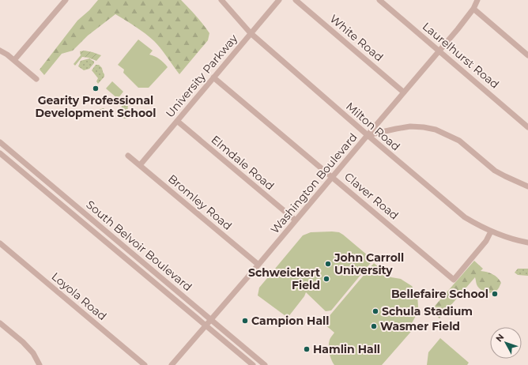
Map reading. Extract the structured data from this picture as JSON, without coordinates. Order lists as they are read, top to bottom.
{
  "streets": {
    "street": [
      "White Road",
      "Laurelhurst Road",
      "University Parkway",
      "Milton Road",
      "Elmdale Road",
      "Washington Boulevard",
      "Claver Road",
      "Bromley Road",
      "South Belvoir Boulevard",
      "Loyola Road"
    ]
  },
  "crossings": [
    ["University Parkway", "Milton Road"],
    ["University Parkway", "Elmdale Road"],
    ["University Parkway", "Claver Road"],
    ["University Parkway", "Bromley Road"],
    ["Milton Road", "Washington Boulevard"],
    ["Milton Road", "Claver Road"],
    ["Elmdale Road", "Washington Boulevard"],
    ["Washington Boulevard", "Claver Road"],
    ["Washington Boulevard", "Bromley Road"],
    ["Washington Boulevard", "South Belvoir Boulevard"]
  ],
  "places": [
    "Gearity Professional Development School",
    "John Carroll University",
    "Schweickert Field",
    "Bellefaire School",
    "Schula Stadium",
    "Campion Hall",
    "Wasmer Field",
    "Hamlin Hall"
  ],
  "north": "top left"
}
